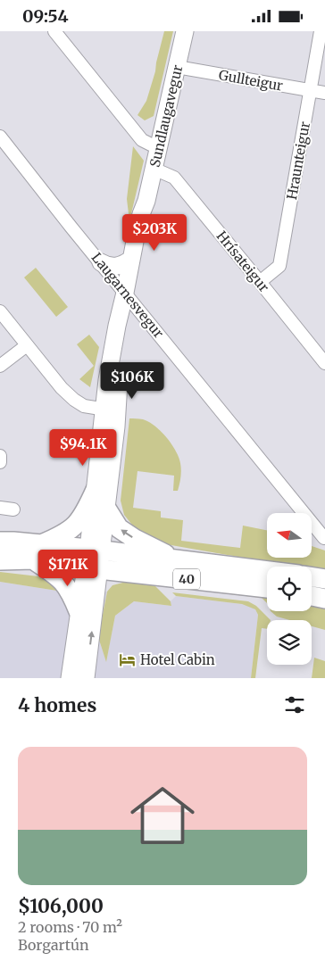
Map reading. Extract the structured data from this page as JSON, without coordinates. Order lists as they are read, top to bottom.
{
  "streets": {
    "main road": ["40"],
    "street": [
      "Gullteigur",
      "Sundlaugavegur",
      "Hraunteigur",
      "Hrísateigur",
      "Laugarnesvegur"
    ]
  },
  "crossings": [
    ["Gullteigur", "Sundlaugavegur"],
    ["Gullteigur", "Hraunteigur"],
    ["Sundlaugavegur", "Hrísateigur"],
    ["Sundlaugavegur", "Laugarnesvegur"],
    ["Hraunteigur", "Hrísateigur"]
  ],
  "places": {
    "hotel": ["Hotel Cabin"]
  },
  "north": "left",
  "page": {
    "status": "09:54",
    "price": [
      "$203K",
      "$106K",
      "$94.1K",
      "$171K"
    ],
    "heading": "4 homes",
    "list": [
      {
        "name": "$106,000",
        "note": "2 rooms · 70 m² · Borgartún"
      }
    ]
  }
}
